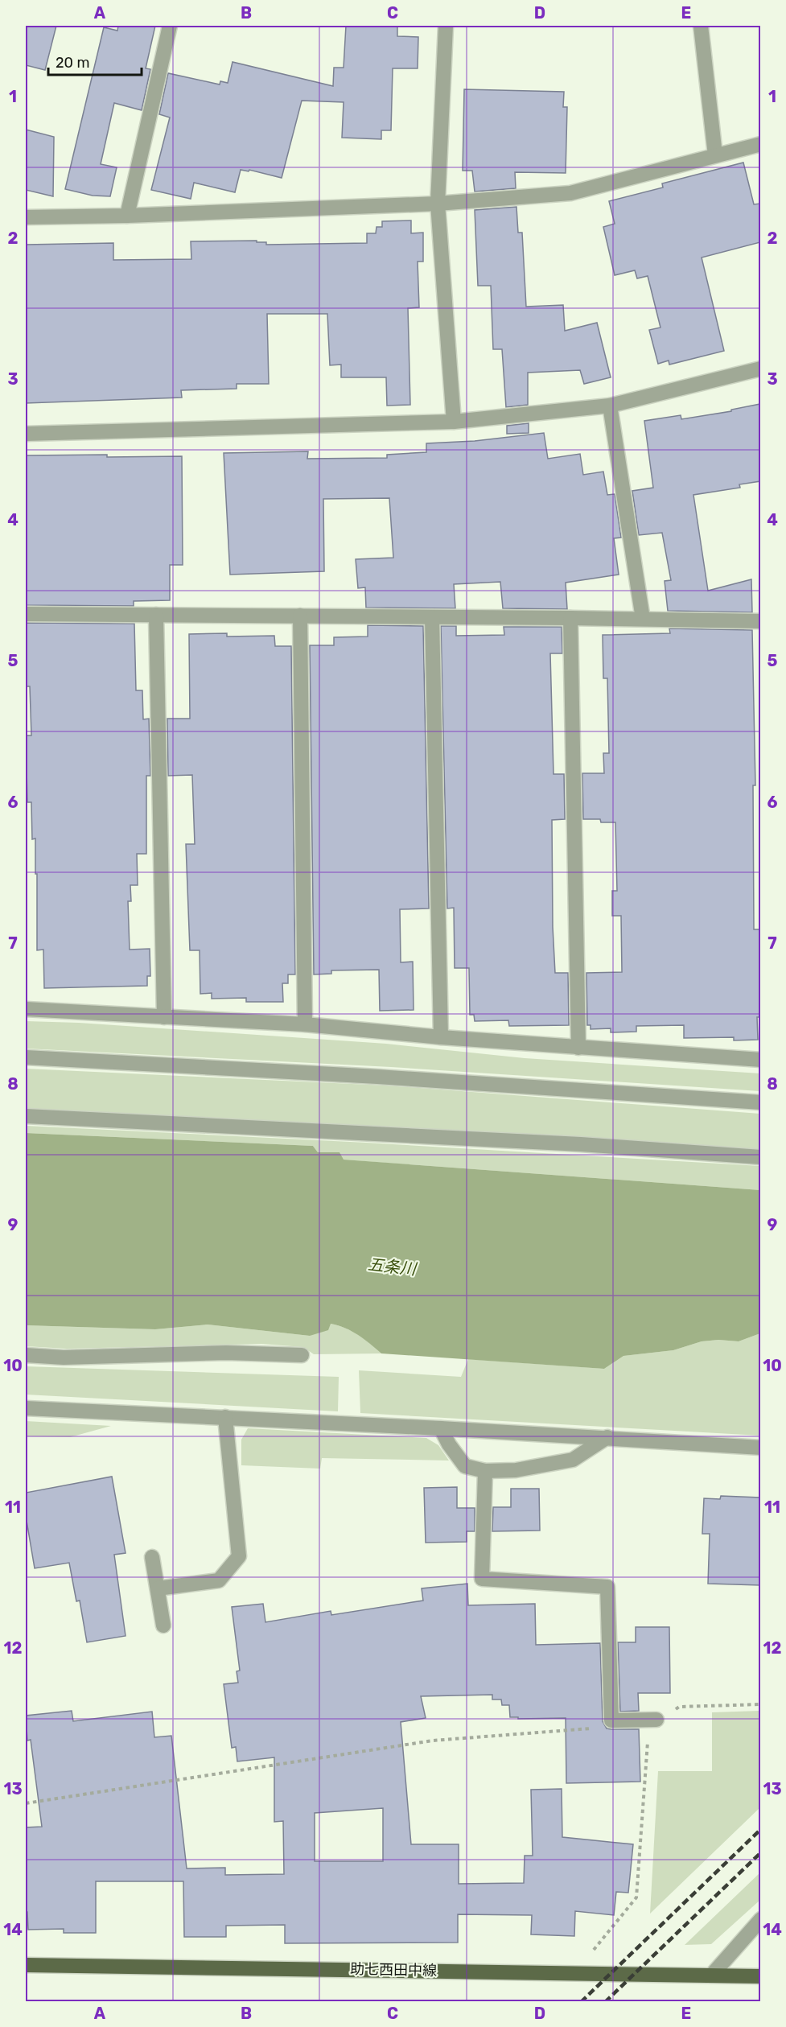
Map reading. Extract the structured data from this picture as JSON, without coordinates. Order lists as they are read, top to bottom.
{
  "streets": {
    "main road": ["助七西田中線"]
  },
  "water": ["五条川"],
  "scale_bar": "20 m",
  "grid": {
    "columns": [
      "A",
      "B",
      "C",
      "D",
      "E"
    ],
    "rows": [
      "1",
      "2",
      "3",
      "4",
      "5",
      "6",
      "7",
      "8",
      "9",
      "10",
      "11",
      "12",
      "13",
      "14"
    ]
  }
}
